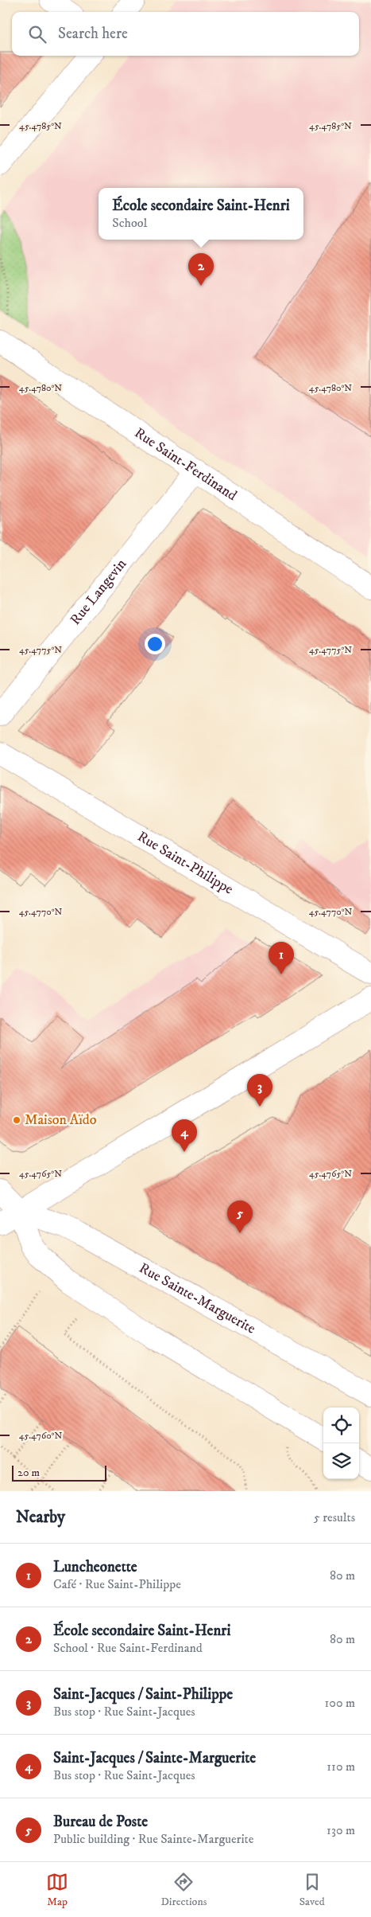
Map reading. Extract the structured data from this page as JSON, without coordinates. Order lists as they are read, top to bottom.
{
  "streets": {
    "street": [
      "Rue Saint-Ferdinand",
      "Rue Langevin",
      "Rue Saint-Philippe",
      "Rue Sainte-Marguerite"
    ]
  },
  "crossings": [
    ["Rue Saint-Ferdinand", "Rue Langevin"]
  ],
  "places": ["Maison Aïdo"],
  "scale_bar": "20 m",
  "page": {
    "search": "Search here",
    "popup": ["École secondaire Saint-Henri", "School"],
    "pins": [
      "2",
      "1",
      "3",
      "4",
      "5"
    ],
    "scale": "20 m",
    "heading": ["Nearby", "5 results"],
    "list": [
      {
        "mark": "1",
        "name": "Luncheonette",
        "note": "Café · Rue Saint-Philippe",
        "value": "80 m"
      },
      {
        "mark": "2",
        "name": "École secondaire Saint-Henri",
        "note": "School · Rue Saint-Ferdinand",
        "value": "80 m"
      },
      {
        "mark": "3",
        "name": "Saint-Jacques / Saint-Philippe",
        "note": "Bus stop · Rue Saint-Jacques",
        "value": "100 m"
      },
      {
        "mark": "4",
        "name": "Saint-Jacques / Sainte-Marguerite",
        "note": "Bus stop · Rue Saint-Jacques",
        "value": "110 m"
      },
      {
        "mark": "5",
        "name": "Bureau de Poste",
        "note": "Public building · Rue Sainte-Marguerite",
        "value": "130 m"
      }
    ],
    "nav": ["Map", "Directions", "Saved"]
  },
  "coordinates": [
    "45.4785°N",
    "45.4780°N",
    "45.4775°N",
    "45.4770°N",
    "45.4765°N",
    "45.4760°N"
  ]
}
